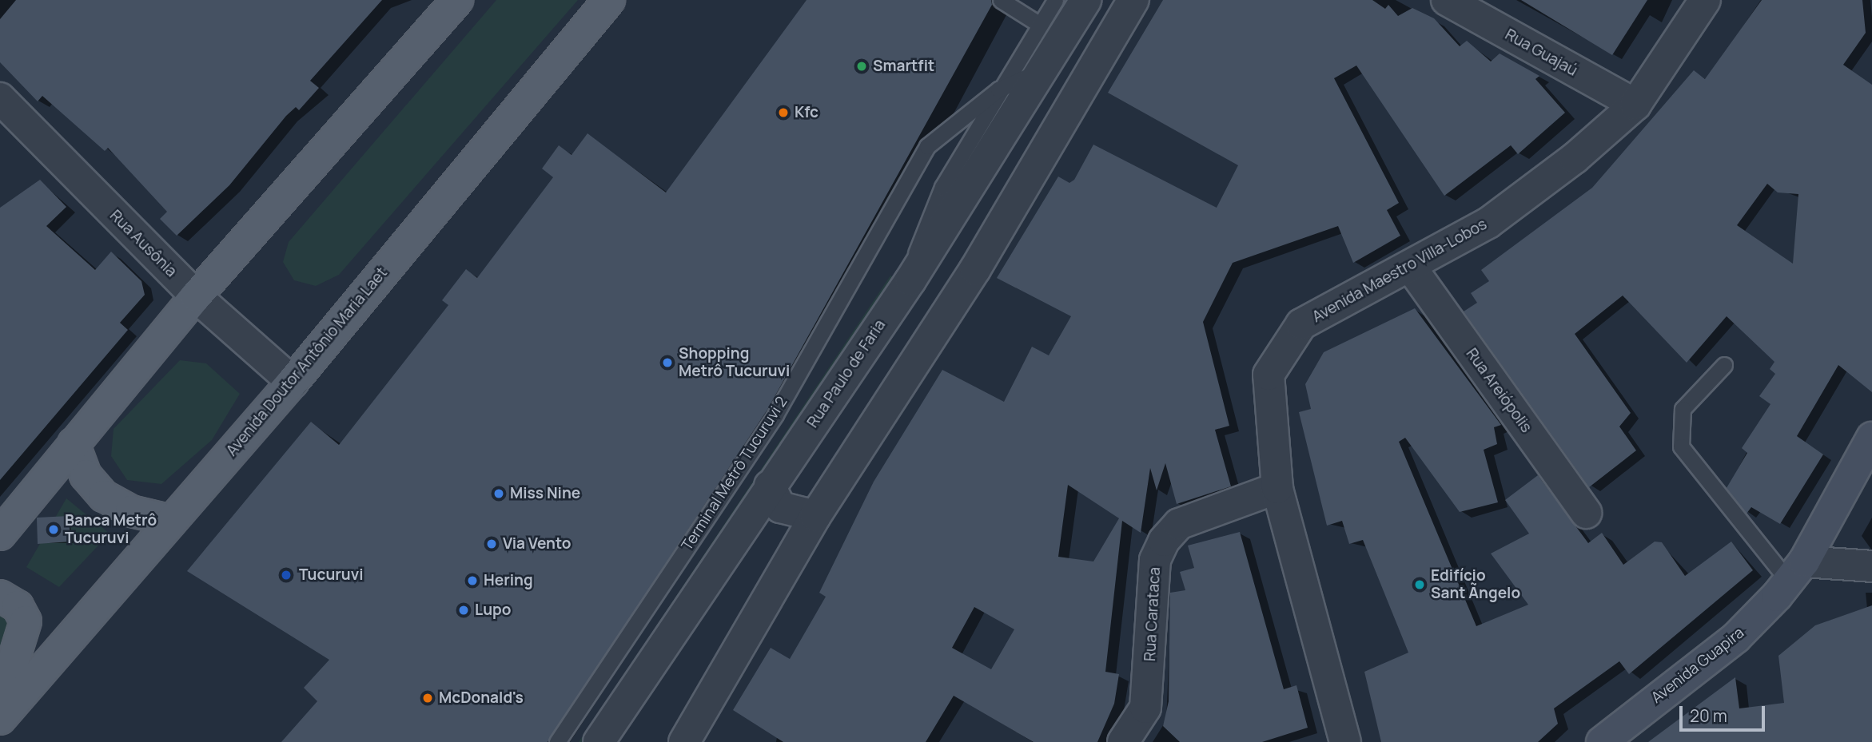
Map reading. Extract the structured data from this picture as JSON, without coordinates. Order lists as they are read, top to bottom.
{
  "streets": {
    "main road": ["Avenida Doutor Antônio Maria Laet", "Avenida Guapira"],
    "street": [
      "Rua Guajaú",
      "Rua Ausônia",
      "Avenida Maestro Villa-Lobos",
      "Rua Paulo de Faria",
      "Rua Areiópolis",
      "Rua Carataca"
    ],
    "lane": ["Terminal Metrô Tucuruvi 2"]
  },
  "crossings": [
    ["Rua Guajaú", "Avenida Maestro Villa-Lobos"],
    ["Rua Ausônia", "Avenida Doutor Antônio Maria Laet"],
    ["Avenida Maestro Villa-Lobos", "Rua Areiópolis"],
    ["Avenida Maestro Villa-Lobos", "Rua Carataca"],
    ["Rua Paulo de Faria", "Terminal Metrô Tucuruvi 2"]
  ],
  "places": [
    "Smartfit",
    "Kfc",
    "Shopping Metrô Tucuruvi",
    "Miss Nine",
    "Banca Metrô Tucuruvi",
    "Via Vento",
    "Tucuruvi",
    "Hering",
    "Edifício Sant Ãngelo",
    "Lupo",
    "McDonald's"
  ],
  "scale_bar": "20 m"
}
